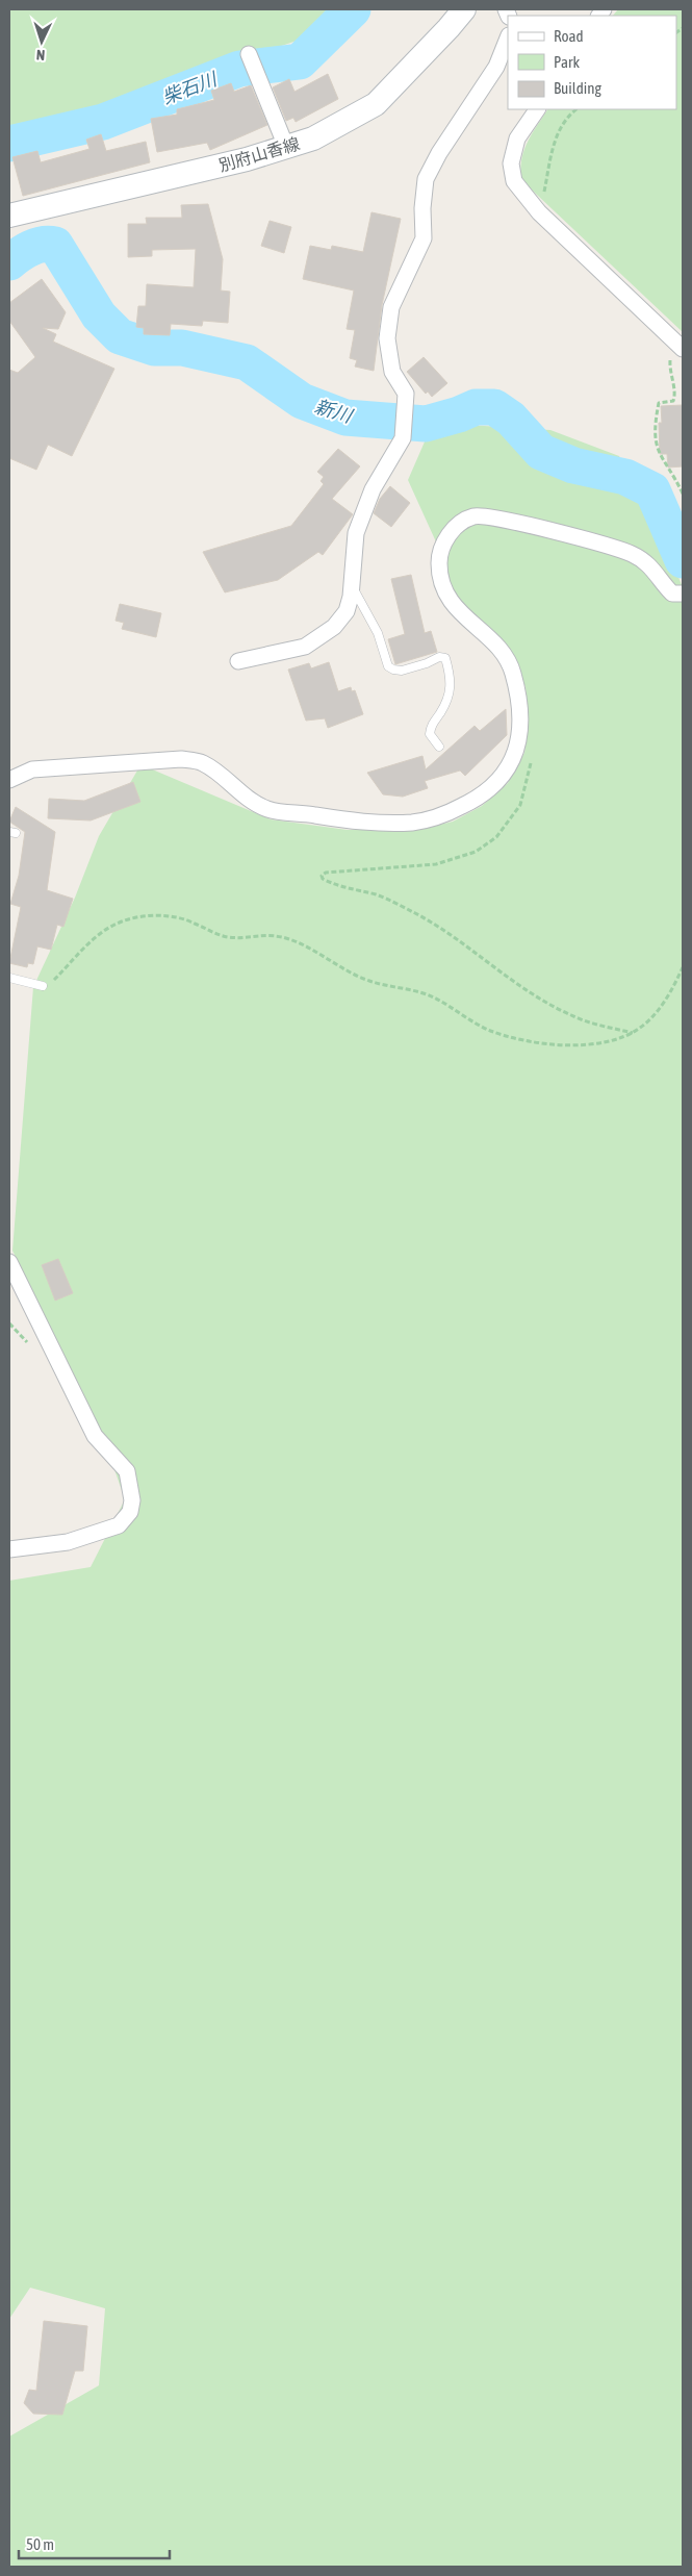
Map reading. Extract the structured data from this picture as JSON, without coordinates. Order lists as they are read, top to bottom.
{
  "streets": {
    "main road": ["別府山香線"]
  },
  "water": ["柴石川", "新川"],
  "legend": ["Road", "Park", "Building"],
  "scale_bar": "50 m",
  "north": "bottom"
}
